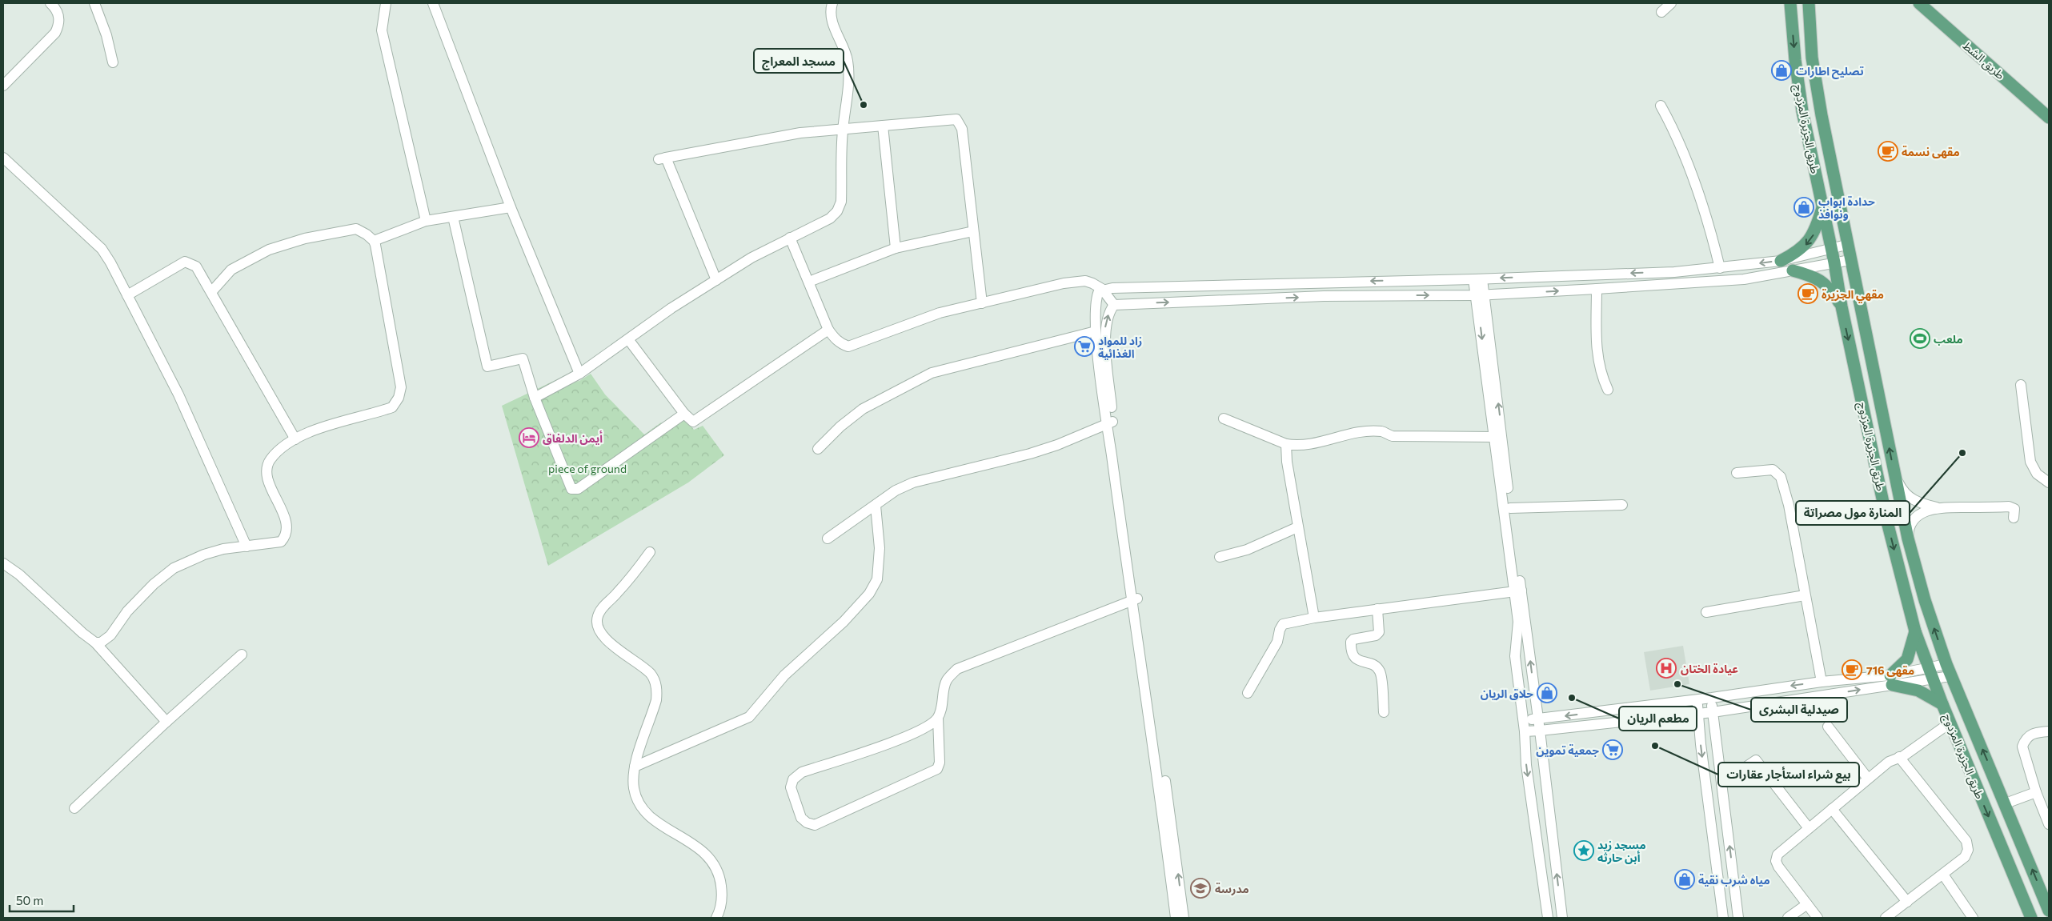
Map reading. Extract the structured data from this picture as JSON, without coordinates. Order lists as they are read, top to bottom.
{
  "streets": {
    "main road": ["طريق الشط", "طريق الجزيرة المزدوج"]
  },
  "parks": ["piece of ground"],
  "places": {
    "shop": [
      "تصليح اطارات",
      "حدادة ابواب ونوافذ",
      "حلاق الريان",
      "مياه شرب نقية"
    ],
    "other": [
      "مسجد المعراج",
      "المنارة مول مصراتة",
      "صيدلية البشرى",
      "مطعم الريان",
      "بيع شراء استأجار عقارات"
    ],
    "cafe": ["مقهى نسمة", "مقهي الجزيرة", "مقهى 716"],
    "sports": ["ملعب"],
    "supermarket": ["زاد للمواد الغذائية", "جمعية تموين"],
    "hotel": ["أيمن الدلفاق"],
    "hospital": ["عيادة الختان"],
    "place": ["مسجد زيد أبن حارثه"],
    "school or university": ["مدرسة"]
  },
  "scale_bar": "50 m"
}
